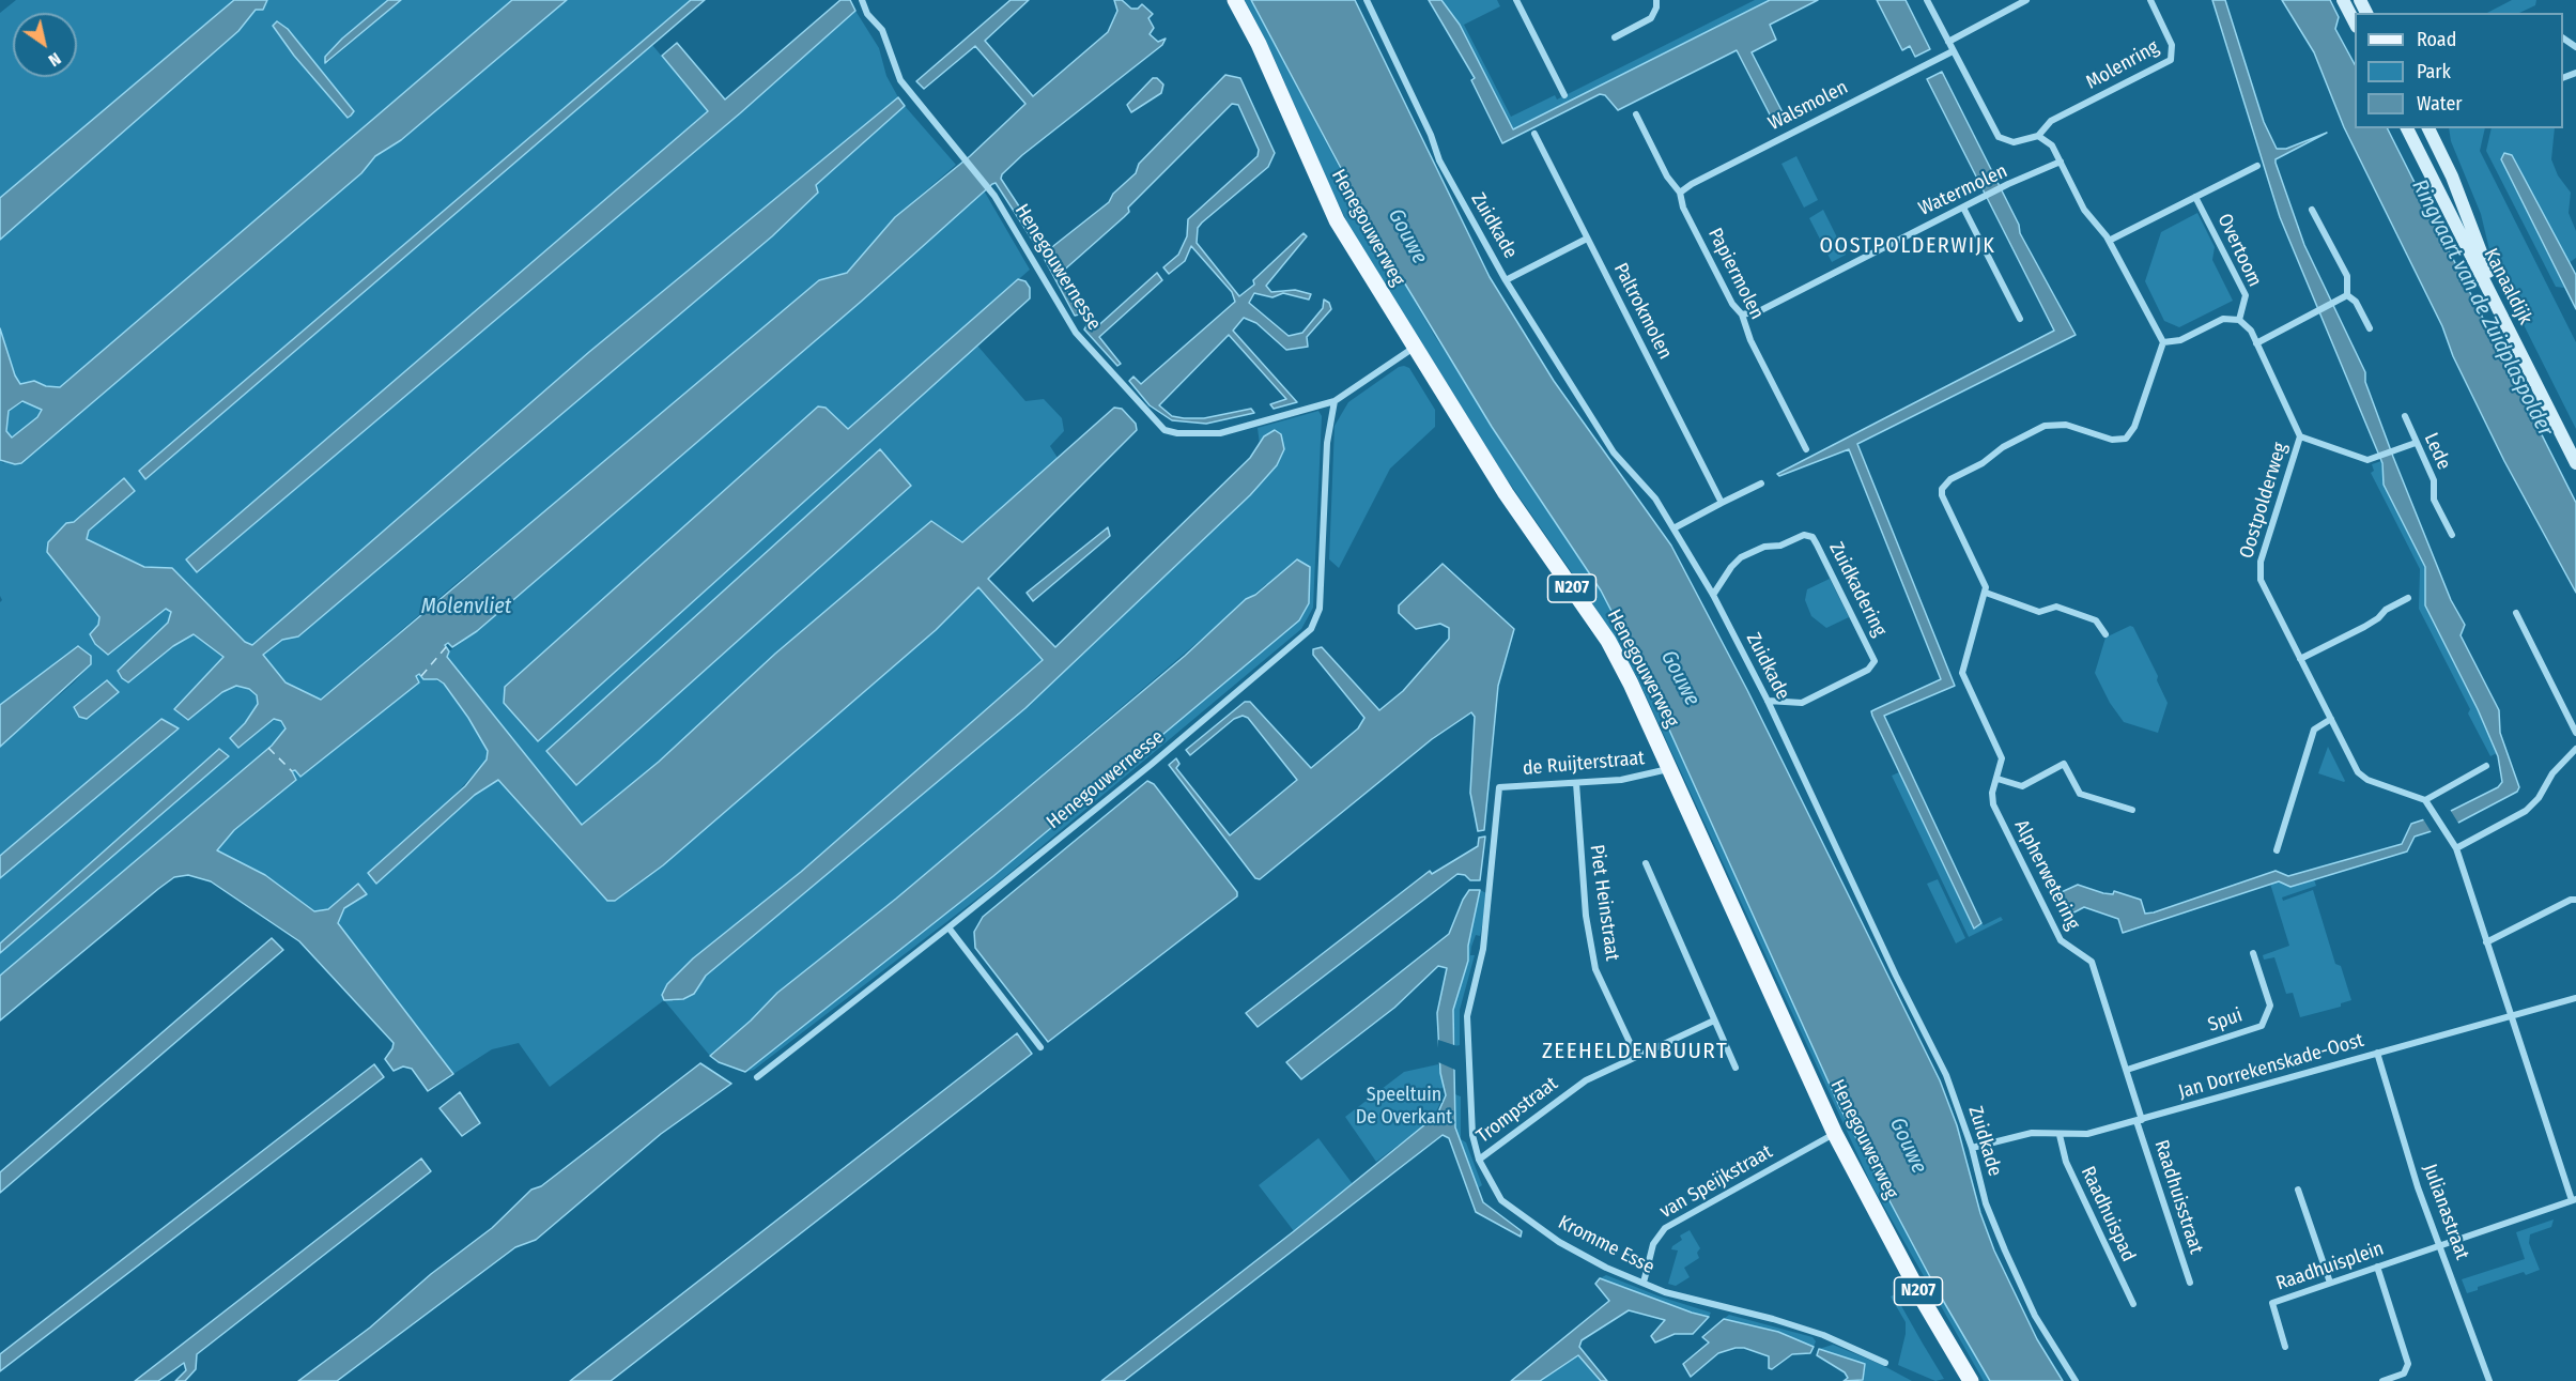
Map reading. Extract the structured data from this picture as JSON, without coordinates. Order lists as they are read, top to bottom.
{
  "streets": {
    "main road": ["Henegouwerweg", "Kanaaldijk", "N207"],
    "street": [
      "Molenring",
      "Walsmolen",
      "Watermolen",
      "Zuidkade",
      "Overtoom",
      "Henegouwernesse",
      "Papiermolen",
      "Paltrokmolen",
      "Lede",
      "Oostpolderweg",
      "Zuidkadering",
      "de Ruijterstraat",
      "Alpherwetering",
      "Piet Heinstraat",
      "Spui",
      "Jan Dorrekenskade-Oost",
      "Trompstraat",
      "van Speijkstraat",
      "Raadhuisstraat",
      "Julianastraat",
      "Raadhuispad",
      "Kromme Esse",
      "Raadhuisplein"
    ]
  },
  "crossings": [
    ["Walsmolen", "Papiermolen"],
    ["Watermolen", "Papiermolen"],
    ["Zuidkade", "Zuidkadering"],
    ["Zuidkade", "Jan Dorrekenskade-Oost"],
    ["Henegouwerweg", "Henegouwernesse"],
    ["Henegouwerweg", "de Ruijterstraat"],
    ["Henegouwerweg", "van Speijkstraat"],
    ["Overtoom", "Oostpolderweg"],
    ["de Ruijterstraat", "Piet Heinstraat"],
    ["de Ruijterstraat", "Kromme Esse"],
    ["Alpherwetering", "Spui"],
    ["Alpherwetering", "Jan Dorrekenskade-Oost"],
    ["Alpherwetering", "Raadhuisstraat"],
    ["Piet Heinstraat", "Trompstraat"],
    ["Jan Dorrekenskade-Oost", "Raadhuisstraat"],
    ["Jan Dorrekenskade-Oost", "Julianastraat"],
    ["Jan Dorrekenskade-Oost", "Raadhuispad"],
    ["Trompstraat", "Kromme Esse"],
    ["van Speijkstraat", "Kromme Esse"],
    ["Julianastraat", "Raadhuisplein"]
  ],
  "districts": ["OOSTPOLDERWIJK", "ZEEHELDENBUURT"],
  "water": ["Gouwe", "Ringvaart van de Zuidplaspolder", "Molenvliet"],
  "parks": ["Speeltuin De Overkant"],
  "legend": ["Road", "Park", "Water"],
  "north": "bottom right"
}
